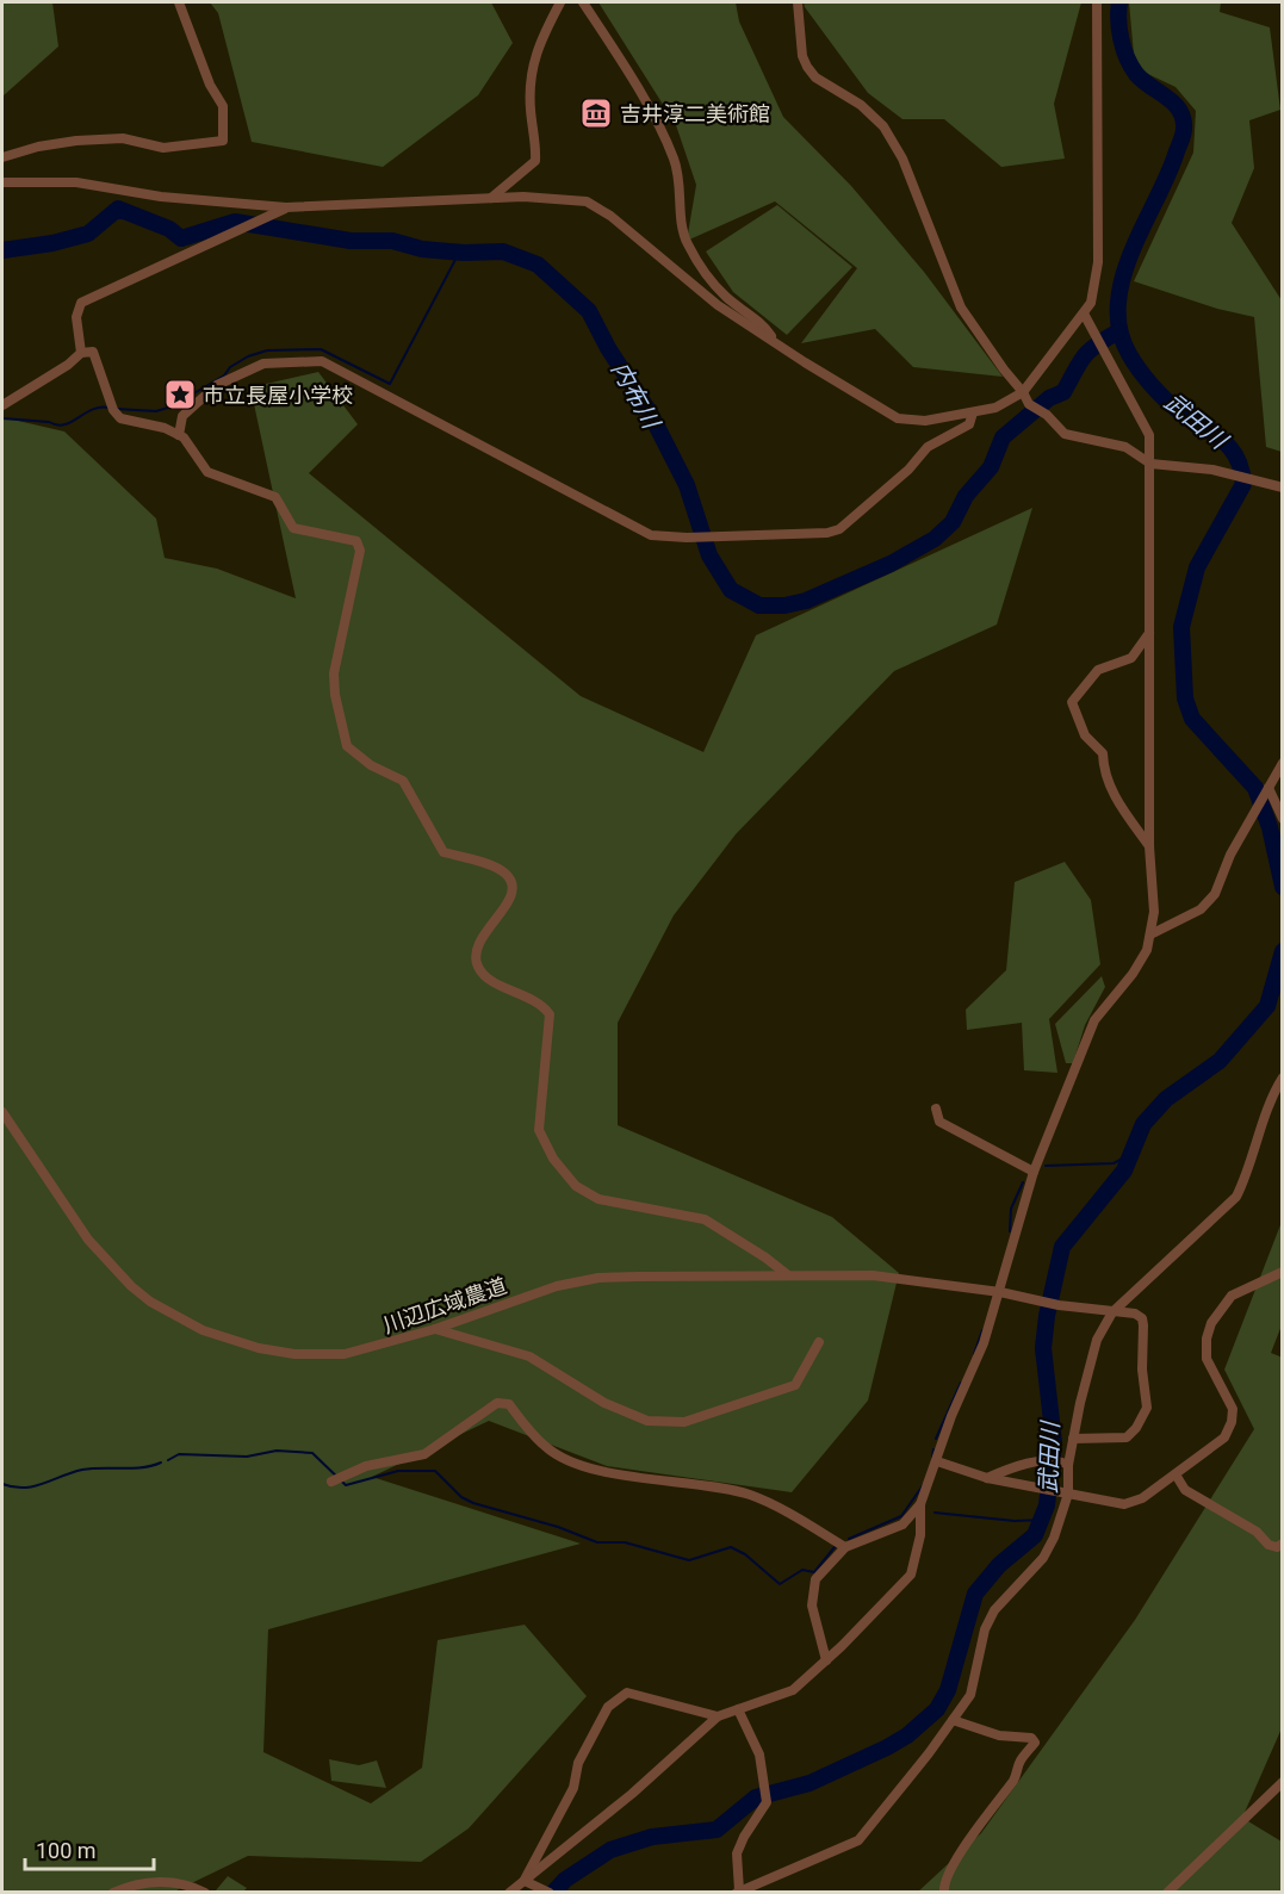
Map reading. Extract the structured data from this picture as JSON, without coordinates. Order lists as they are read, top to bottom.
{
  "streets": {
    "street": ["川辺広域農道"]
  },
  "water": ["内布川", "武田川"],
  "places": {
    "museum": ["吉井淳二美術館"],
    "place": ["市立長屋小学校"]
  },
  "scale_bar": "100 m"
}
